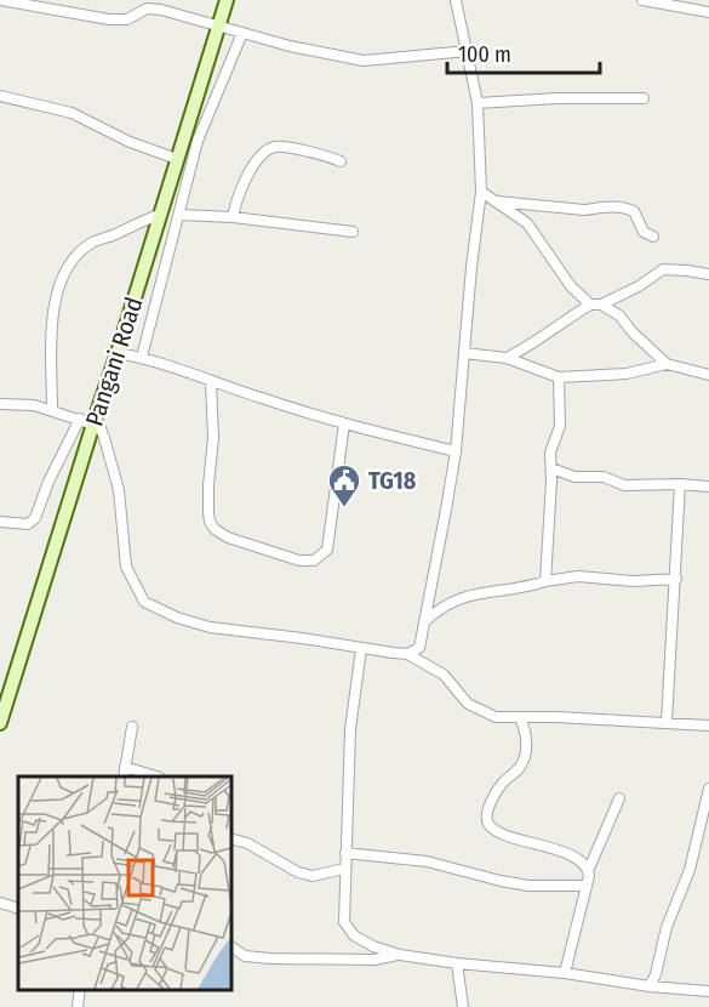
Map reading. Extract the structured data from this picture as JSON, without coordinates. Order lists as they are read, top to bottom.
{
  "streets": {
    "main road": ["Pangani Road"]
  },
  "places": {
    "public building": ["TG18"]
  },
  "scale_bar": "100 m"
}
